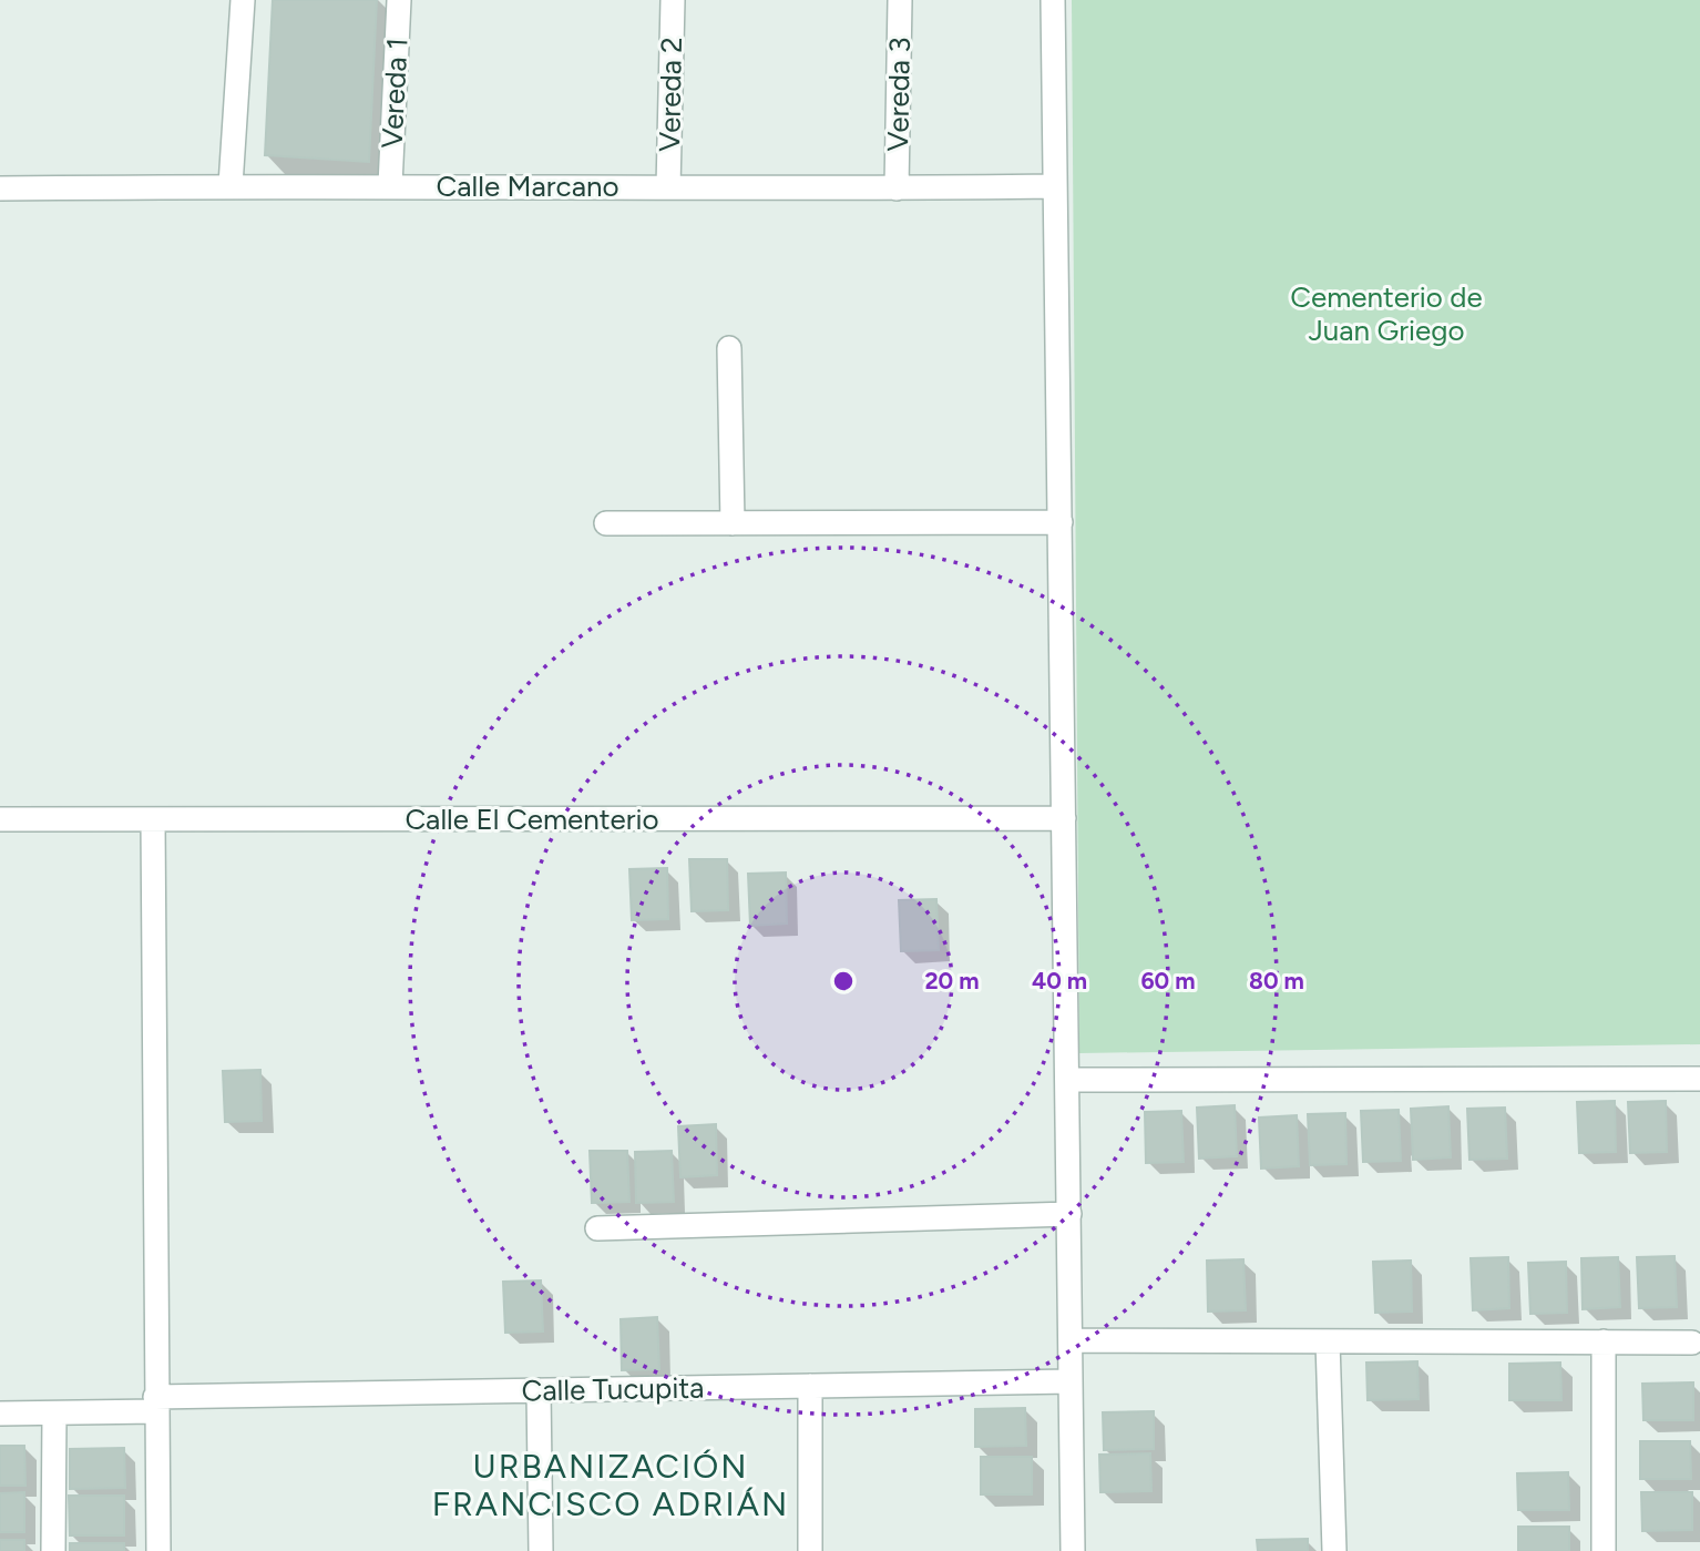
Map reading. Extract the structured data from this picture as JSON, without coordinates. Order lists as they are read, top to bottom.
{
  "streets": {
    "street": [
      "Vereda 1",
      "Vereda 2",
      "Vereda 3",
      "Calle Marcano",
      "Calle El Cementerio",
      "Calle Tucupita"
    ]
  },
  "crossings": [
    ["Vereda 1", "Calle Marcano"],
    ["Vereda 2", "Calle Marcano"],
    ["Vereda 3", "Calle Marcano"]
  ],
  "districts": ["URBANIZACIÓN FRANCISCO ADRIÁN"],
  "parks": ["Cementerio de Juan Griego"],
  "rings": [
    "20 m",
    "40 m",
    "60 m",
    "80 m"
  ]
}
